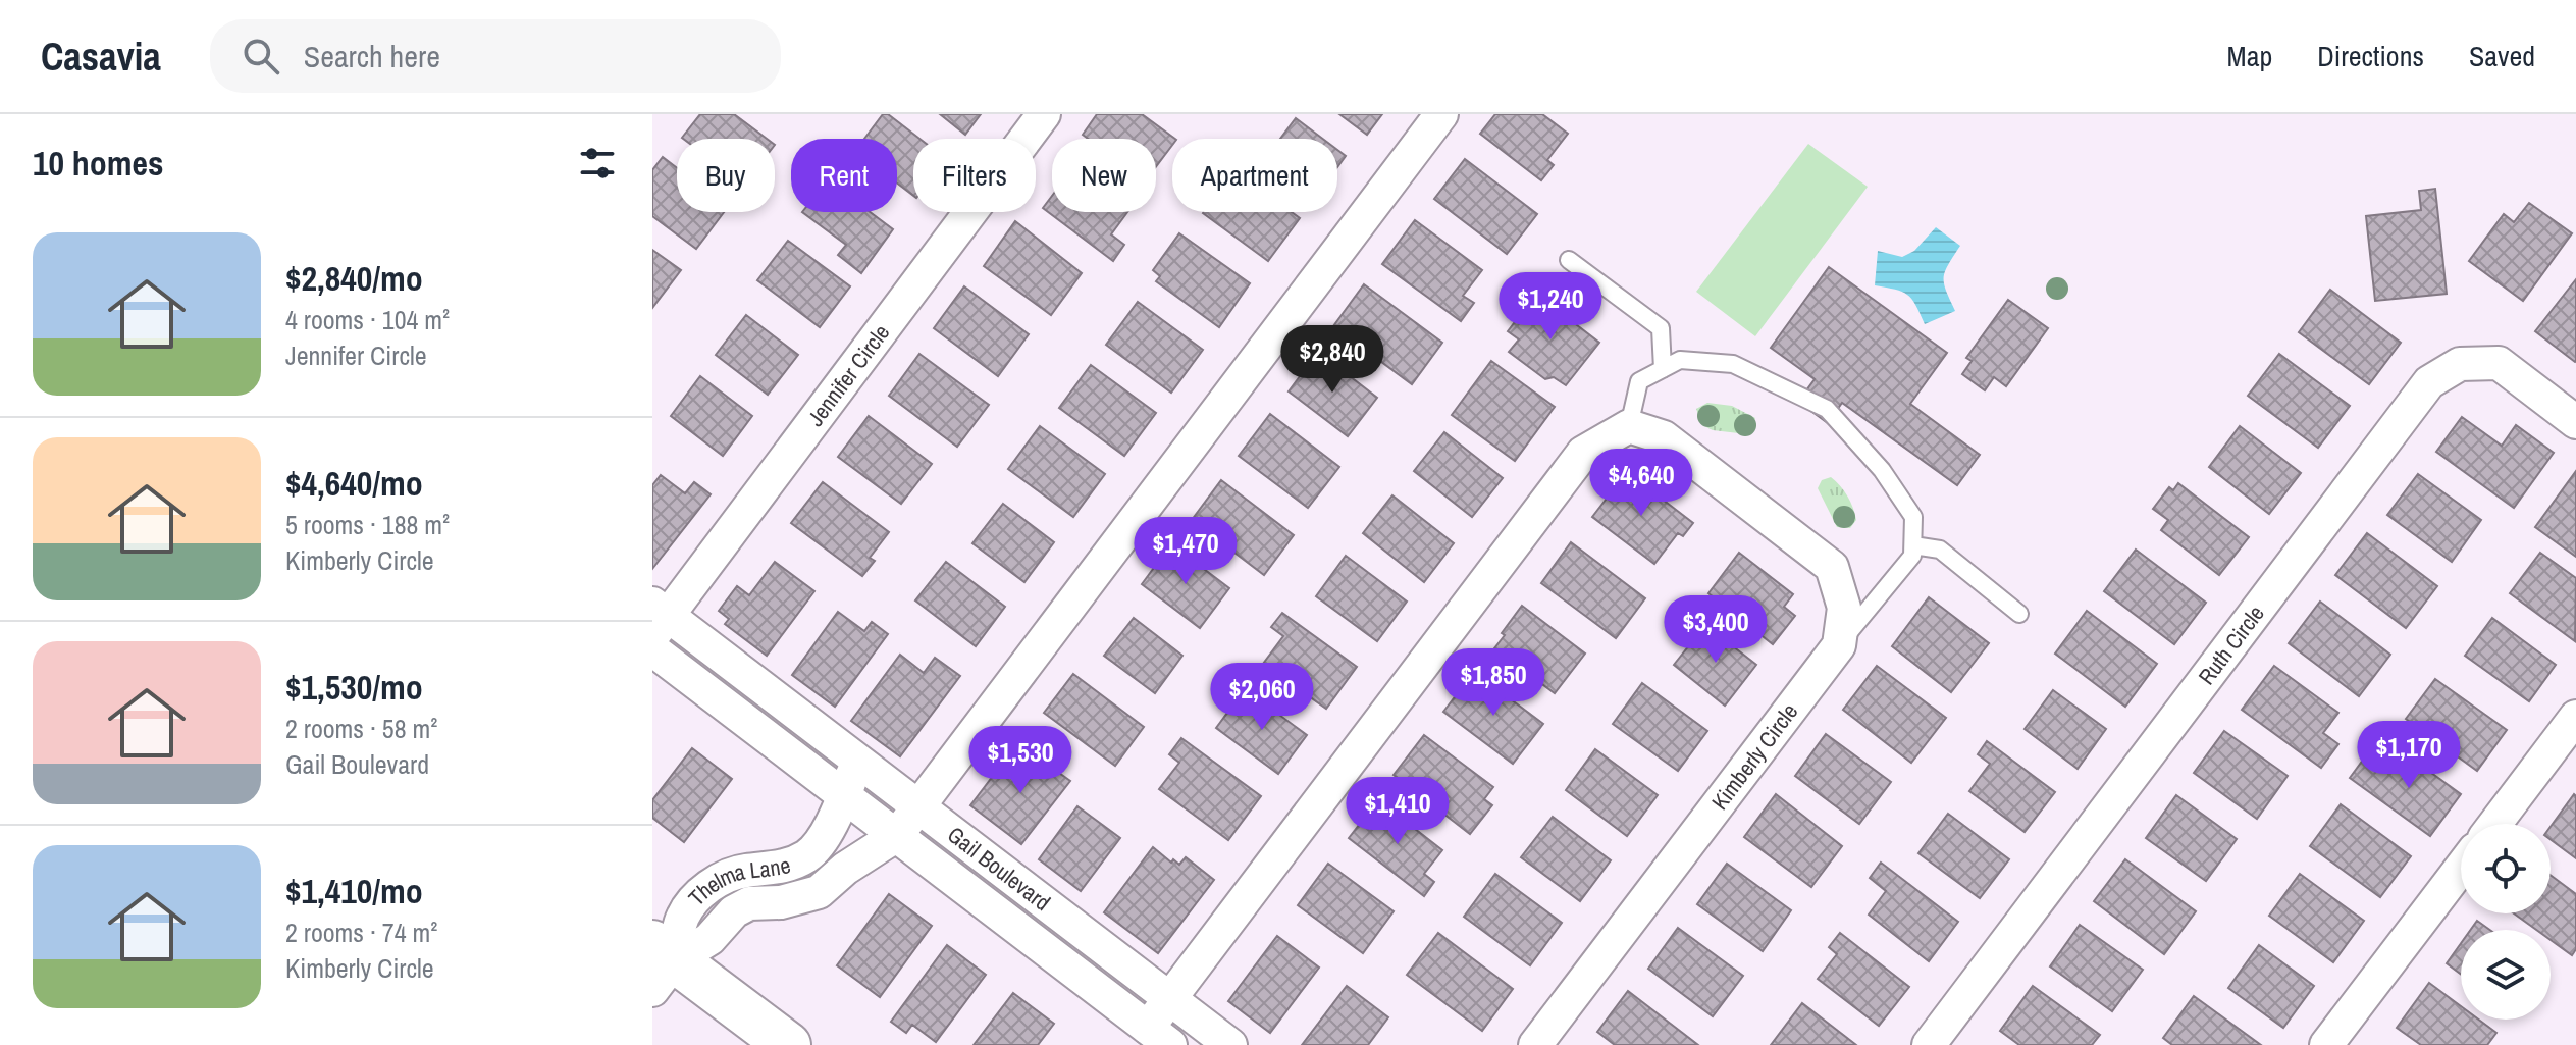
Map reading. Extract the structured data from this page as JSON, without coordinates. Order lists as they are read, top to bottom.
{
  "streets": {
    "street": [
      "Jennifer Circle",
      "Ruth Circle",
      "Kimberly Circle",
      "Gail Boulevard",
      "Thelma Lane"
    ]
  },
  "crossings": [
    ["Jennifer Circle", "Gail Boulevard"],
    ["Gail Boulevard", "Thelma Lane"]
  ],
  "page": {
    "header": "Casavia",
    "search": "Search here",
    "nav": ["Map", "Directions", "Saved"],
    "heading": "10 homes",
    "chip": [
      "Buy",
      "Rent",
      "Filters",
      "New",
      "Apartment"
    ],
    "list": [
      {
        "name": "$2,840/mo",
        "note": "4 rooms · 104 m² · Jennifer Circle"
      },
      {
        "name": "$4,640/mo",
        "note": "5 rooms · 188 m² · Kimberly Circle"
      },
      {
        "name": "$1,530/mo",
        "note": "2 rooms · 58 m² · Gail Boulevard"
      },
      {
        "name": "$1,410/mo",
        "note": "2 rooms · 74 m² · Kimberly Circle"
      }
    ],
    "price": [
      "$1,240",
      "$2,840",
      "$4,640",
      "$1,470",
      "$3,400",
      "$1,850",
      "$2,060",
      "$1,170",
      "$1,530",
      "$1,410"
    ]
  }
}
